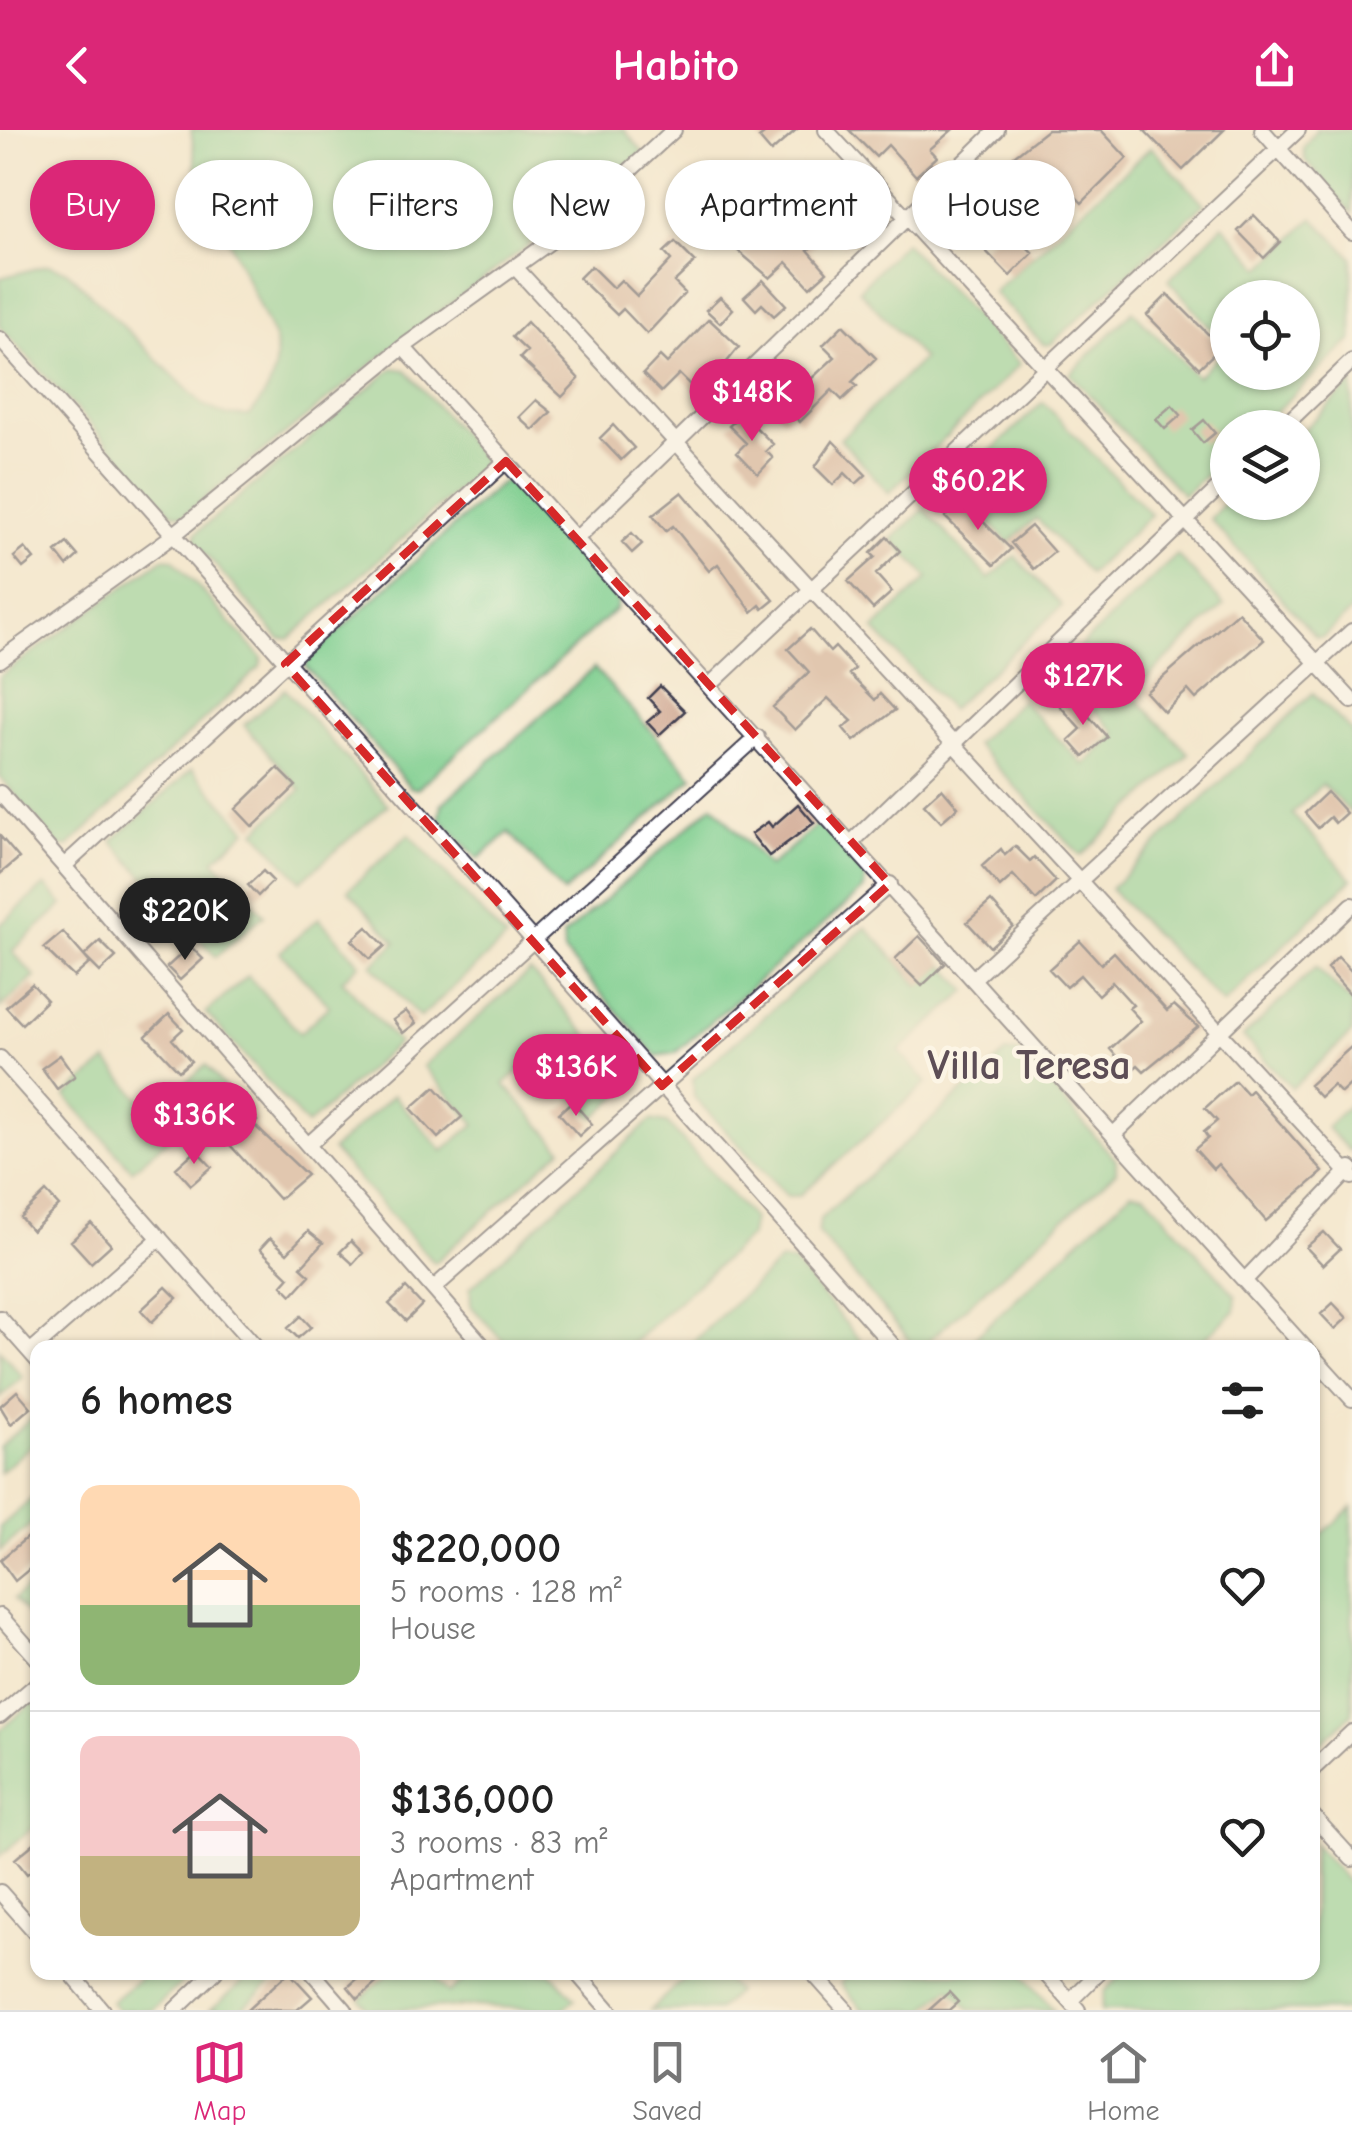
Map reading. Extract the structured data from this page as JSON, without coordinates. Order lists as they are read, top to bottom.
{
  "districts": ["Villa Teresa"],
  "page": {
    "header": "Habito",
    "chip": [
      "Buy",
      "Rent",
      "Filters",
      "New",
      "Apartment",
      "House"
    ],
    "price": [
      "$148K",
      "$60.2K",
      "$127K",
      "$220K",
      "$136K",
      "$136K"
    ],
    "heading": "6 homes",
    "list": [
      {
        "name": "$220,000",
        "note": "5 rooms · 128 m² · House"
      },
      {
        "name": "$136,000",
        "note": "3 rooms · 83 m² · Apartment"
      }
    ],
    "tabs": ["Map", "Saved", "Home"]
  }
}
